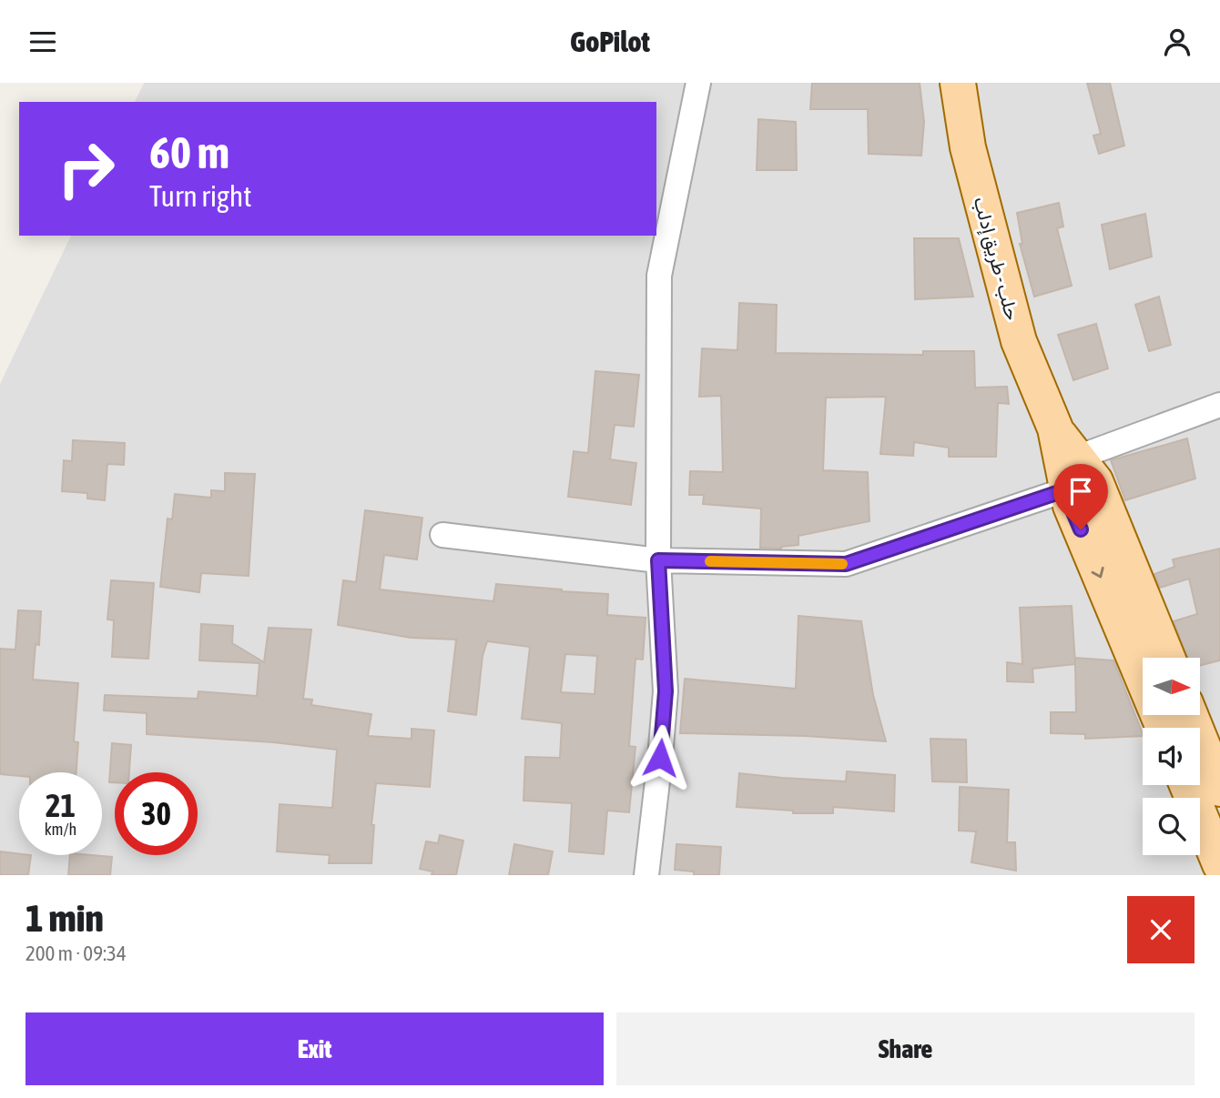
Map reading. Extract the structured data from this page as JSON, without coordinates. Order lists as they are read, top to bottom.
{
  "streets": {
    "main road": ["حلب - طريق إدلب"]
  },
  "north": "right",
  "page": {
    "header": "GoPilot",
    "turn": ["60 m", "Turn right"],
    "speed": "21 km/h",
    "limit": "30",
    "heading": ["1 min", "200 m · 09:34"],
    "buttons": ["Exit", "Share"]
  }
}
